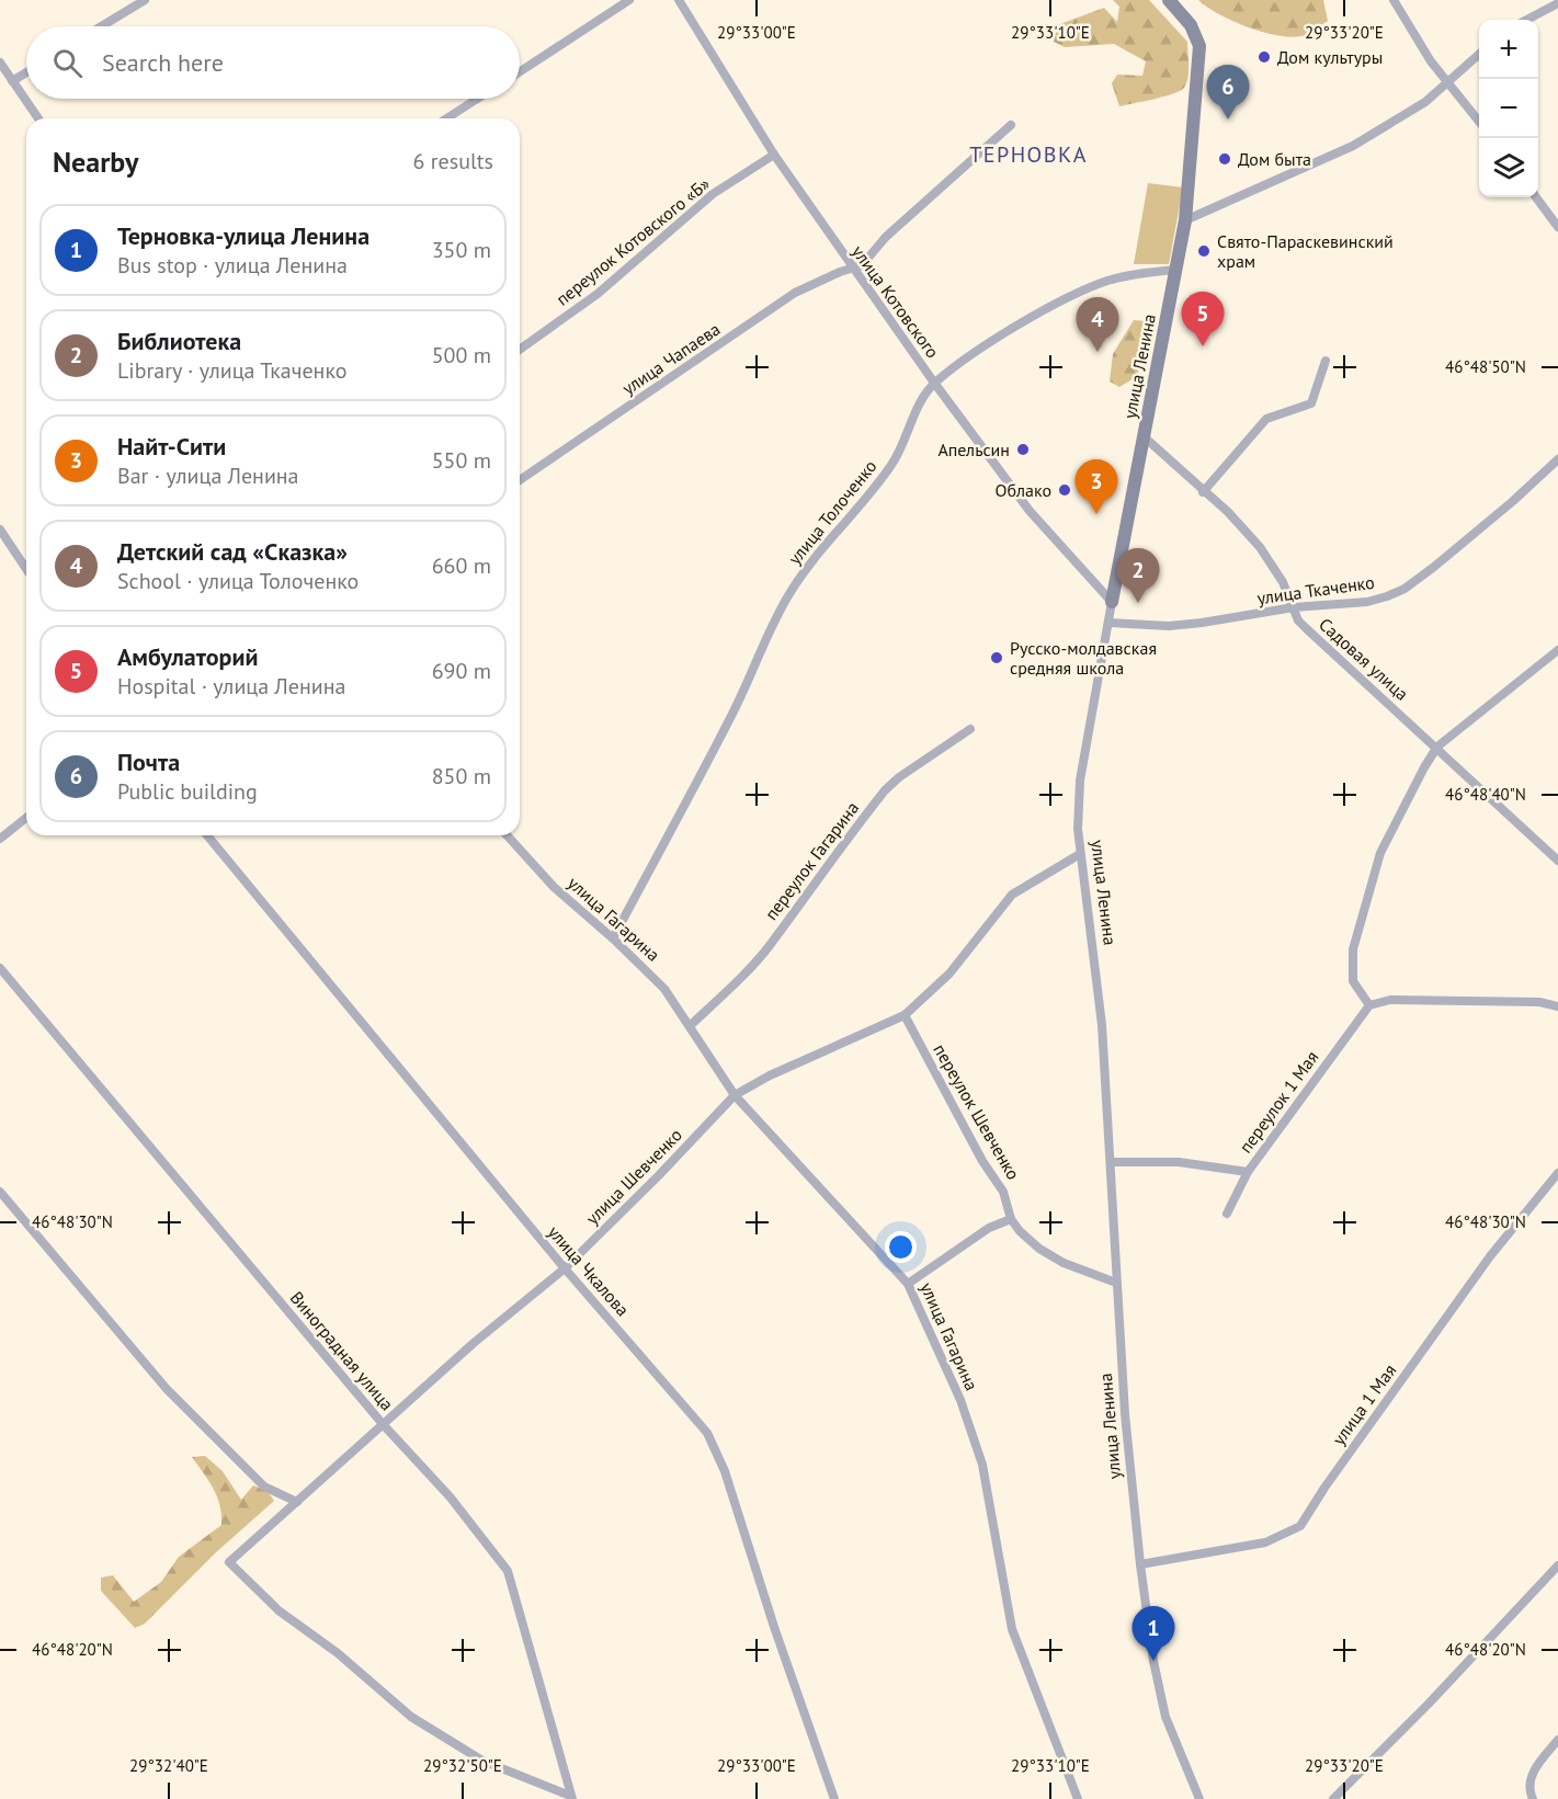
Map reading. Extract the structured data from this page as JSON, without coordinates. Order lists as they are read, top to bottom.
{
  "streets": {
    "street": [
      "переулок Котовского «Б»",
      "улица Котовского",
      "улица Чапаева",
      "улица Ленина",
      "улица Толоченко",
      "улица Ткаченко",
      "Садовая улица",
      "переулок Гагарина",
      "улица Гагарина",
      "переулок 1 Мая",
      "переулок Шевченко",
      "улица Шевченко",
      "улица Чкалова",
      "Виноградная улица",
      "улица 1 Мая"
    ]
  },
  "crossings": [
    ["переулок Котовского «Б»", "улица Котовского"],
    ["улица Котовского", "улица Чапаева"],
    ["улица Котовского", "улица Ленина"],
    ["улица Котовского", "улица Толоченко"],
    ["улица Ленина", "улица Толоченко"],
    ["улица Ленина", "улица Ткаченко"],
    ["улица Ленина", "Садовая улица"],
    ["улица Ленина", "переулок 1 Мая"],
    ["улица Ленина", "переулок Шевченко"],
    ["улица Ленина", "улица Шевченко"],
    ["улица Ленина", "улица 1 Мая"],
    ["улица Толоченко", "улица Гагарина"],
    ["улица Ткаченко", "Садовая улица"],
    ["переулок Гагарина", "улица Гагарина"],
    ["улица Гагарина", "улица Шевченко"],
    ["переулок Шевченко", "улица Шевченко"],
    ["улица Шевченко", "улица Чкалова"],
    ["улица Шевченко", "Виноградная улица"]
  ],
  "districts": ["ТЕРНОВКА"],
  "places": [
    "Дом культуры",
    "Дом быта",
    "Свято-Параскевинский храм",
    "Апельсин",
    "Облако",
    "Русско-молдавская средняя школа"
  ],
  "page": {
    "map_buttons": ["+", "−"],
    "search": "Search here",
    "pins": [
      "6",
      "5",
      "4",
      "3",
      "2",
      "1"
    ],
    "heading": ["Nearby", "6 results"],
    "list": [
      {
        "mark": "1",
        "name": "Терновка-улица Ленина",
        "note": "Bus stop · улица Ленина",
        "value": "350 m"
      },
      {
        "mark": "2",
        "name": "Библиотека",
        "note": "Library · улица Ткаченко",
        "value": "500 m"
      },
      {
        "mark": "3",
        "name": "Найт-Сити",
        "note": "Bar · улица Ленина",
        "value": "550 m"
      },
      {
        "mark": "4",
        "name": "Детский сад «Сказка»",
        "note": "School · улица Толоченко",
        "value": "660 m"
      },
      {
        "mark": "5",
        "name": "Амбулаторий",
        "note": "Hospital · улица Ленина",
        "value": "690 m"
      },
      {
        "mark": "6",
        "name": "Почта",
        "note": "Public building",
        "value": "850 m"
      }
    ]
  },
  "coordinates": [
    "29°33'00\"E",
    "29°33'10\"E",
    "29°33'20\"E",
    "46°48'50\"N",
    "46°48'40\"N",
    "46°48'30\"N",
    "46°48'20\"N",
    "29°32'40\"E",
    "29°32'50\"E"
  ]
}
